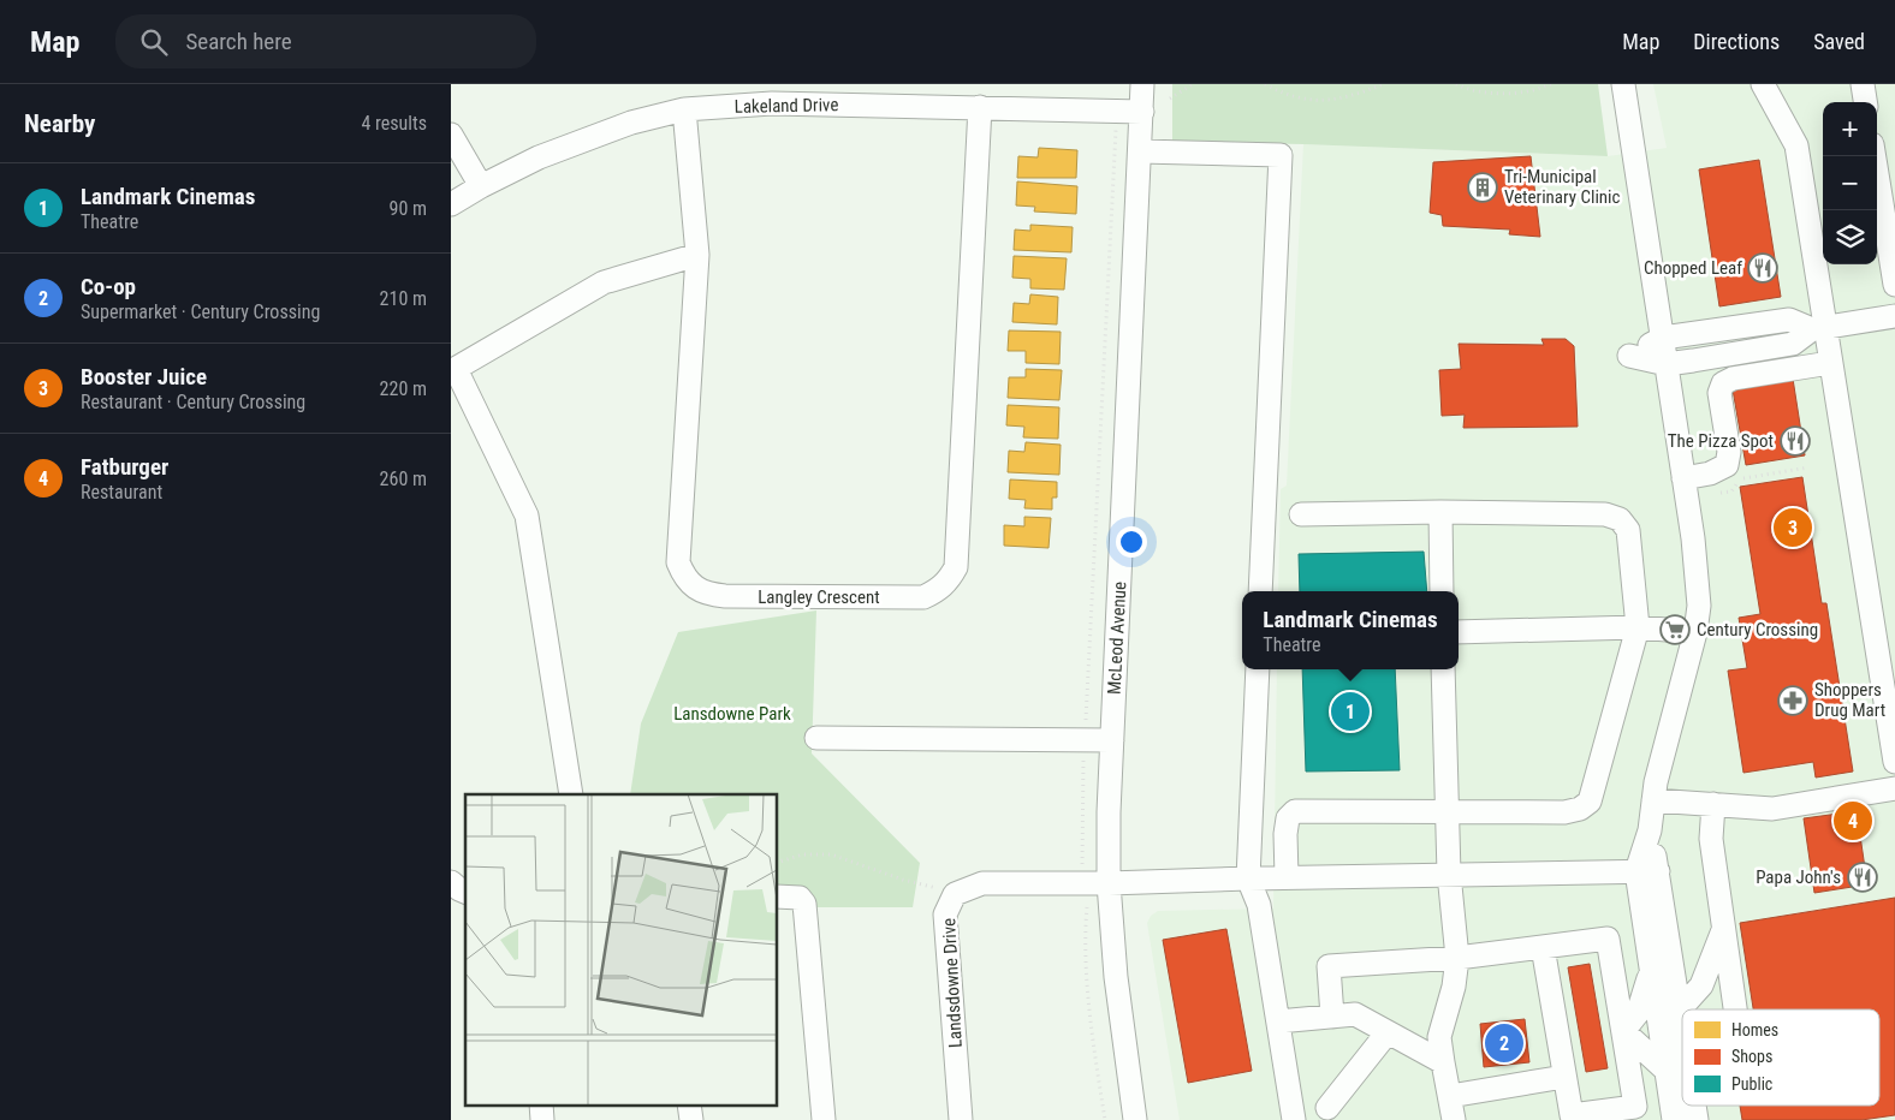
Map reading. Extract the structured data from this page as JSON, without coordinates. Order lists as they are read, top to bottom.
{
  "streets": {
    "street": [
      "Lakeland Drive",
      "Langley Crescent",
      "McLeod Avenue",
      "Landsdowne Drive"
    ]
  },
  "crossings": [
    ["Lakeland Drive", "Langley Crescent"],
    ["Lakeland Drive", "McLeod Avenue"],
    ["McLeod Avenue", "Landsdowne Drive"]
  ],
  "parks": ["Lansdowne Park"],
  "places": {
    "building": ["Tri-Municipal Veterinary Clinic"],
    "restaurant": ["Chopped Leaf", "The Pizza Spot", "Papa John's"],
    "supermarket": ["Century Crossing"],
    "pharmacy": ["Shoppers Drug Mart"]
  },
  "legend": ["Homes", "Shops", "Public"],
  "page": {
    "header": "Map",
    "search": "Search here",
    "nav": ["Map", "Directions", "Saved"],
    "heading": ["Nearby", "4 results"],
    "map_buttons": ["+", "−"],
    "list": [
      {
        "mark": "1",
        "name": "Landmark Cinemas",
        "note": "Theatre",
        "value": "90 m"
      },
      {
        "mark": "2",
        "name": "Co-op",
        "note": "Supermarket · Century Crossing",
        "value": "210 m"
      },
      {
        "mark": "3",
        "name": "Booster Juice",
        "note": "Restaurant · Century Crossing",
        "value": "220 m"
      },
      {
        "mark": "4",
        "name": "Fatburger",
        "note": "Restaurant",
        "value": "260 m"
      }
    ],
    "pins": [
      "3",
      "1",
      "4",
      "2"
    ],
    "popup": ["Landmark Cinemas", "Theatre"]
  }
}
